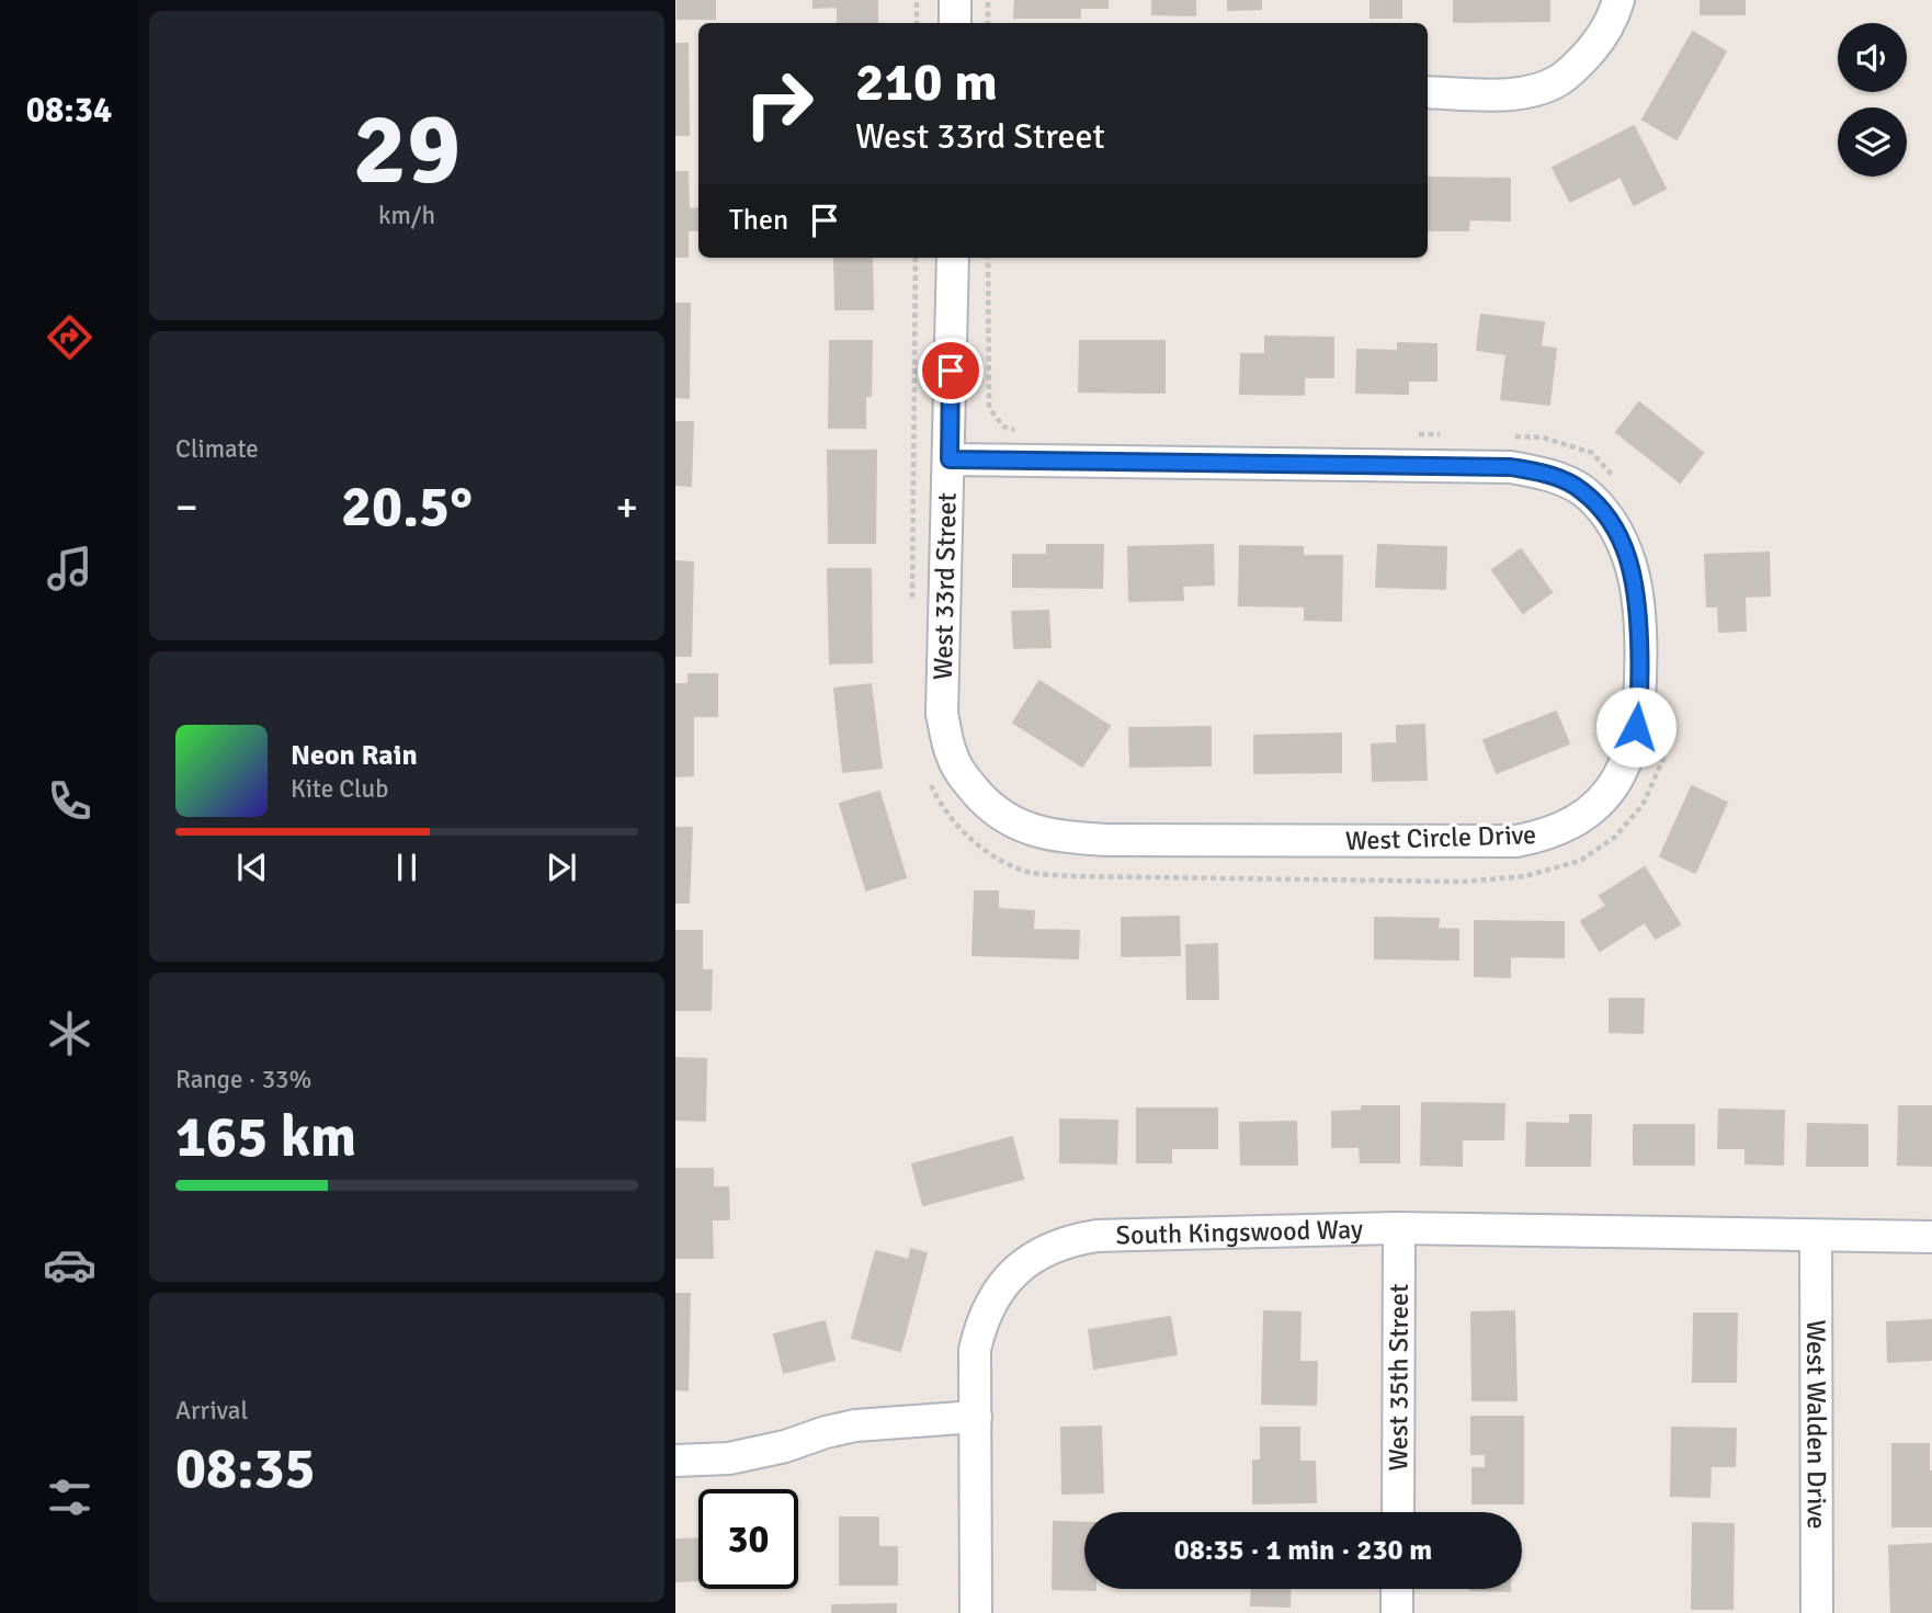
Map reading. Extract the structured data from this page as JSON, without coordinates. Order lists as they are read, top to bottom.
{
  "streets": {
    "street": [
      "West 33rd Street",
      "West Circle Drive",
      "South Kingswood Way",
      "West 35th Street",
      "West Walden Drive"
    ]
  },
  "crossings": [
    ["West 33rd Street", "West Circle Drive"],
    ["South Kingswood Way", "West 35th Street"],
    ["South Kingswood Way", "West Walden Drive"]
  ],
  "page": {
    "tabs": "08:34",
    "tile": [
      ["29", "km/h"],
      "Climate",
      ["Range · 33%", "165 km"],
      ["Arrival", "08:35"]
    ],
    "turn": ["210 m", "West 33rd Street"],
    "then": "Then",
    "heat": ["−", "20.5°", "+"],
    "song": ["Neon Rain", "Kite Club"],
    "limit": "30",
    "trip": "08:35 · 1 min · 230 m"
  }
}
